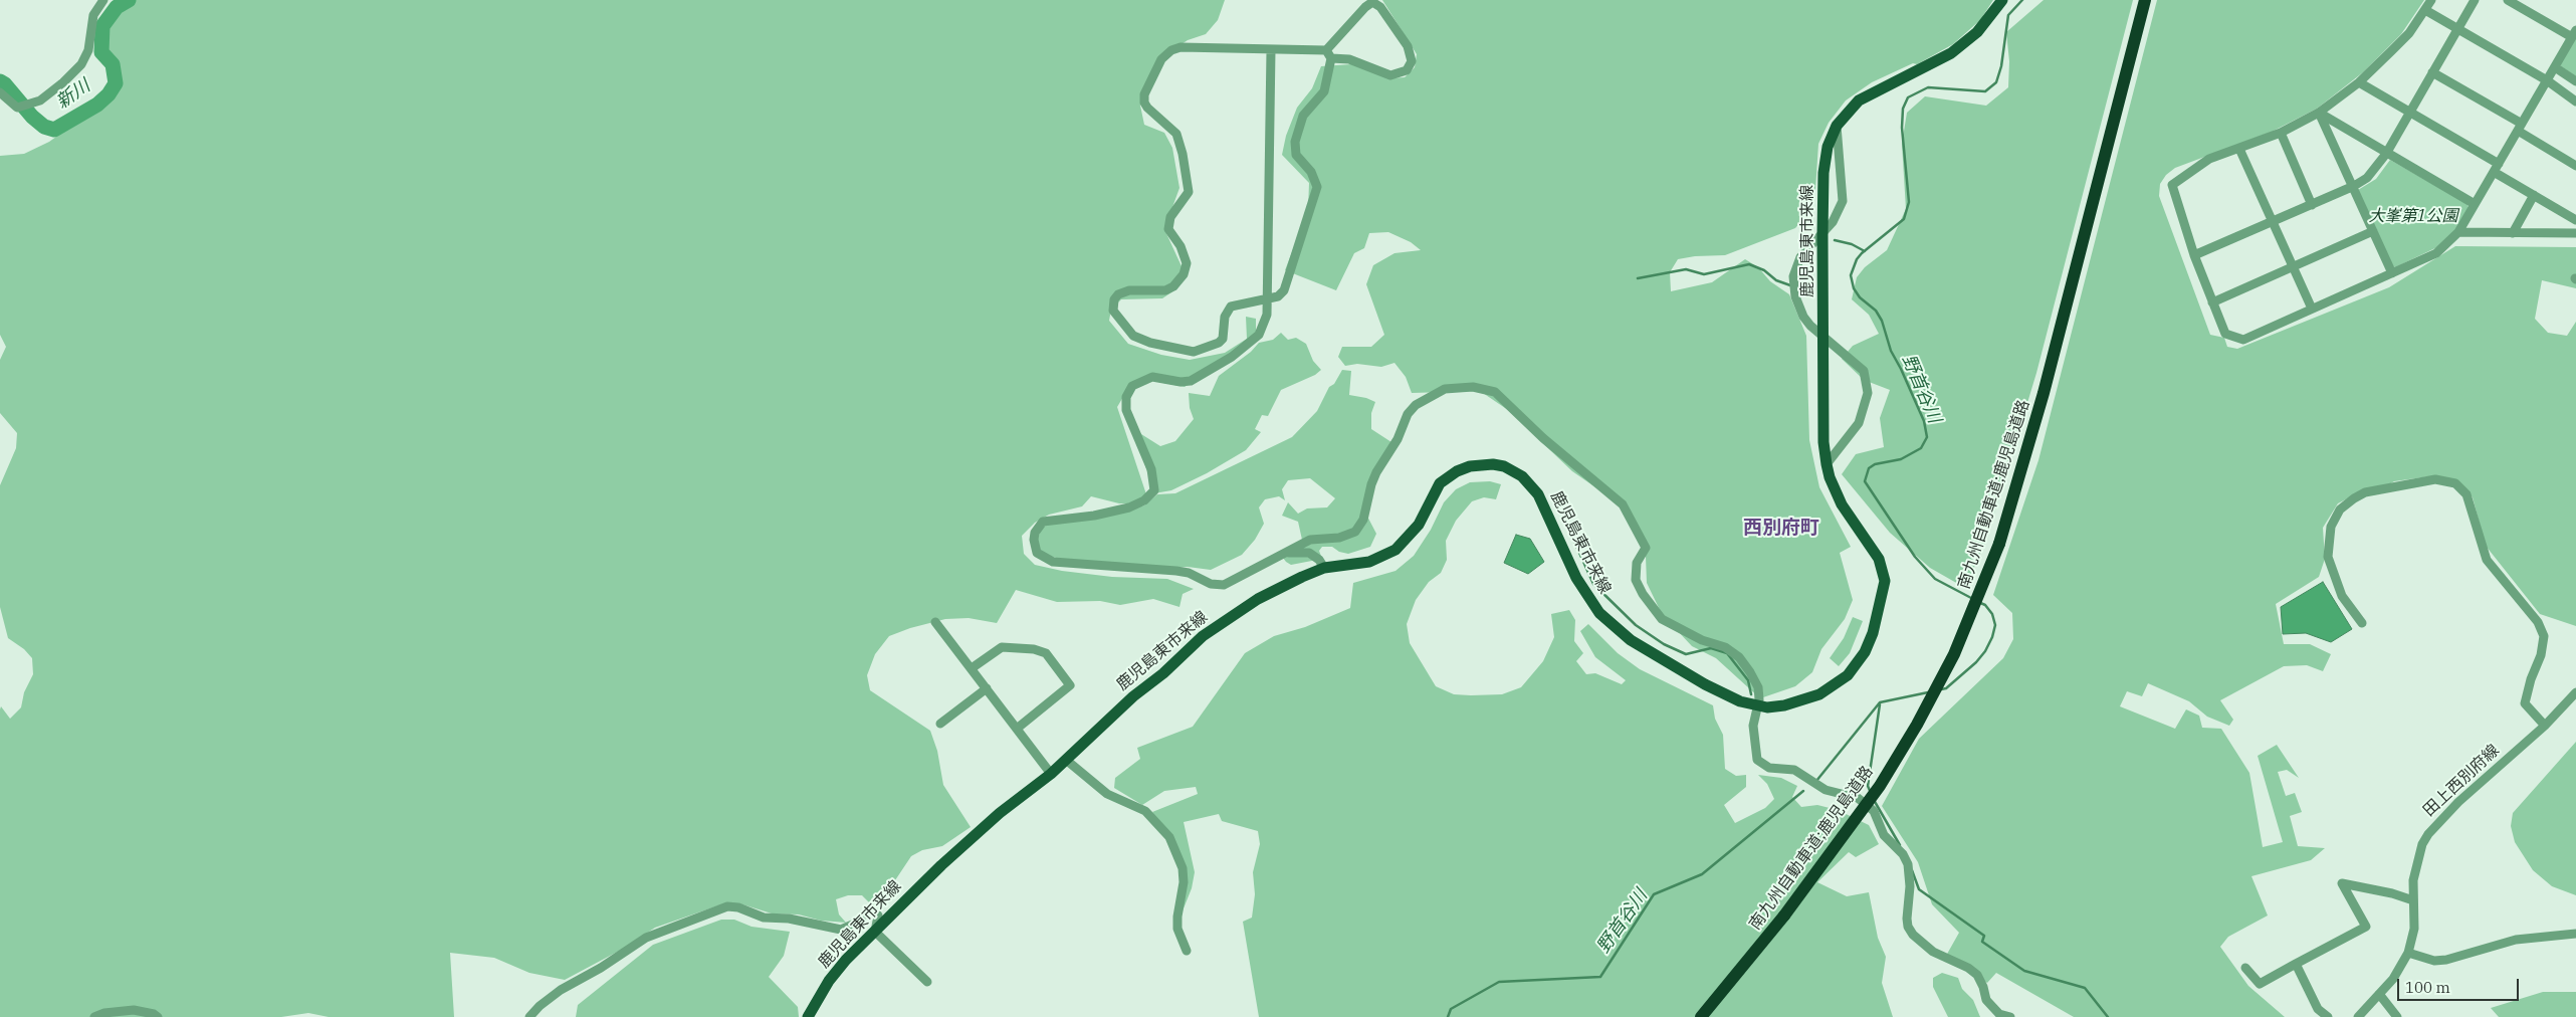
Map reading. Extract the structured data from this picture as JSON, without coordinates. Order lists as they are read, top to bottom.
{
  "streets": {
    "highway": ["南九州自動車道;鹿児島道路"],
    "main road": ["鹿児島東市来線"],
    "street": ["田上西別府線"]
  },
  "districts": ["西別府町"],
  "water": ["新川", "野首谷川"],
  "parks": ["大峯第1公園"],
  "scale_bar": "100 m"
}
